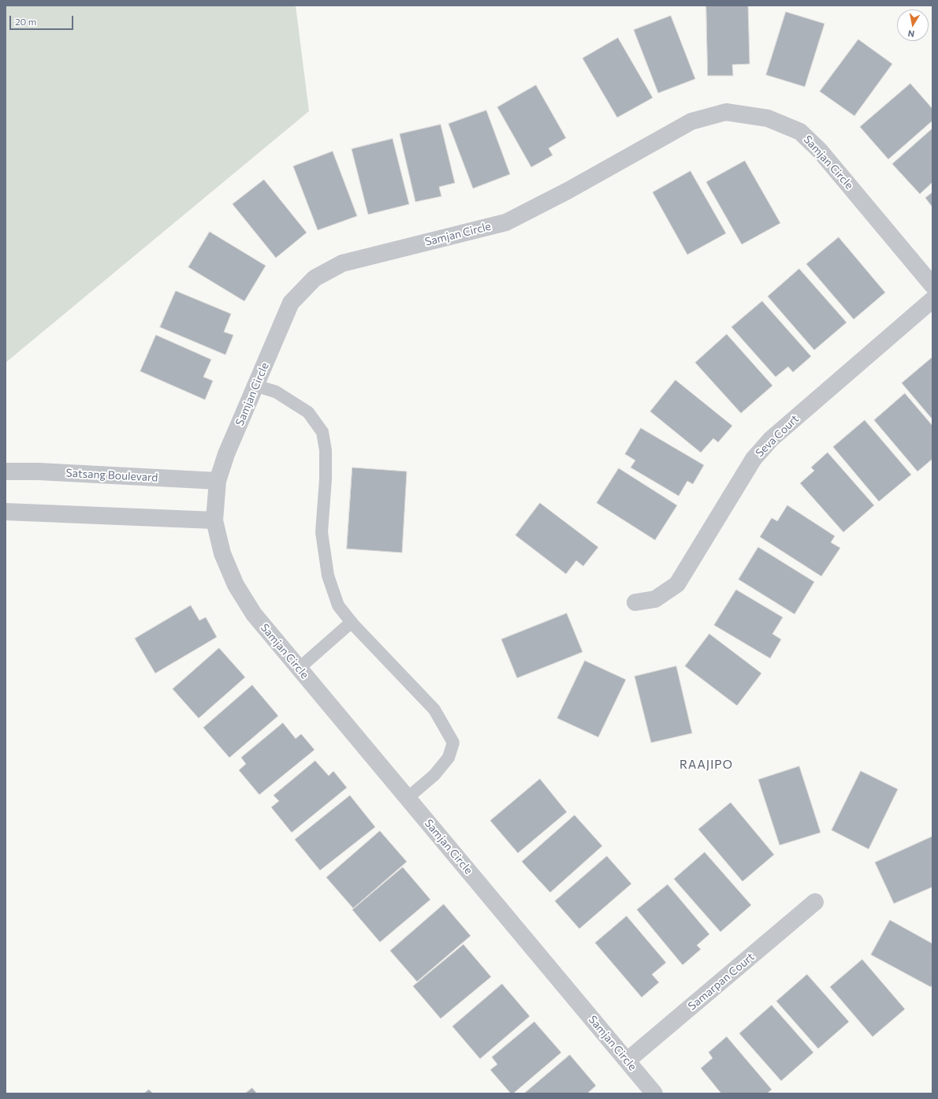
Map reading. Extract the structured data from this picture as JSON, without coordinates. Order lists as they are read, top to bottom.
{
  "streets": {
    "street": [
      "Samjan Circle",
      "Seva Court",
      "Satsang Boulevard",
      "Samarpan Court"
    ]
  },
  "crossings": [
    ["Samjan Circle", "Satsang Boulevard"],
    ["Samjan Circle", "Samarpan Court"]
  ],
  "districts": ["RAAJIPO"],
  "scale_bar": "20 m",
  "north": "bottom"
}
